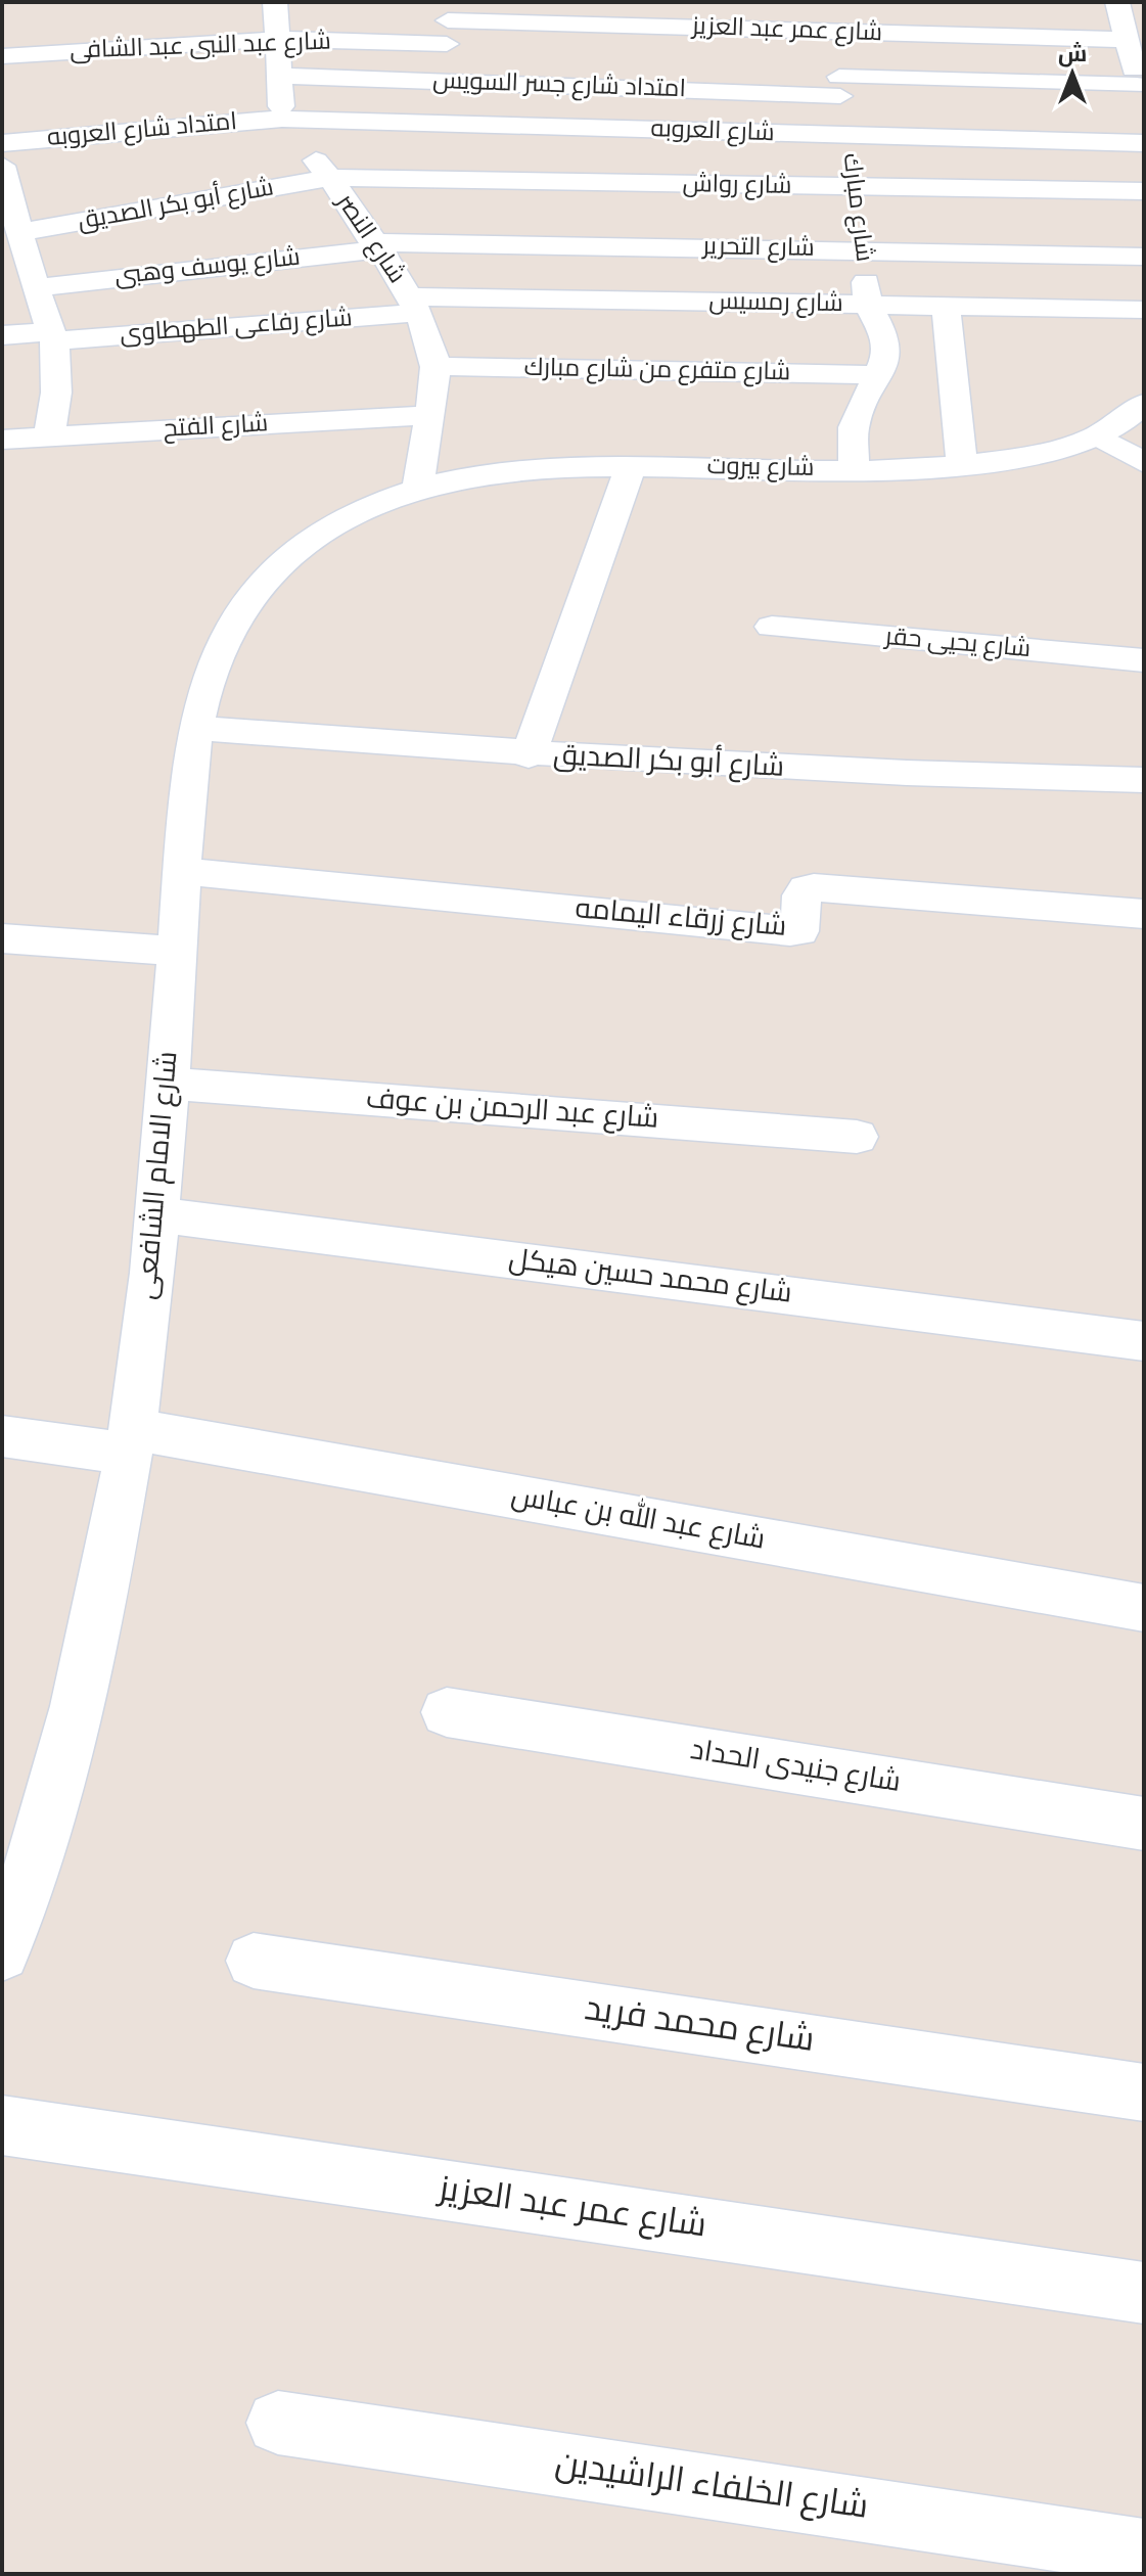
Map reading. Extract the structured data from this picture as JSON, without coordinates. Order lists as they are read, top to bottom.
{
  "streets": {
    "street": [
      "شارع عمر عبد العزيز",
      "شارع عبد النبى عبد الشافى",
      "امتداد شارع جسر السويس",
      "امتداد شارع العروبه",
      "شارع العروبه",
      "شارع رواش",
      "شارع أبو بكر الصديق",
      "شارع مبارك",
      "شارع النصر",
      "شارع التحرير",
      "شارع يوسف وهبى",
      "شارع رمسيس",
      "شارع رفاعى الطهطاوى",
      "شارع متفرع من شارع مبارك",
      "شارع الفتح",
      "شارع بيروت",
      "شارع يحيى حقر",
      "شارع زرقاء اليمامه",
      "شارع عبد الرحمن بن عوف",
      "شارع الامام الشافعى",
      "شارع محمد حسين هيكل",
      "شارع عبد الله بن عباس",
      "شارع جنيدى الحداد",
      "شارع محمد فريد",
      "شارع الخلفاء الراشيدين"
    ]
  },
  "crossings": [
    ["شارع عمر عبد العزيز", "شارع عبد النبى عبد الشافى"],
    ["شارع عمر عبد العزيز", "شارع مبارك"],
    ["امتداد شارع جسر السويس", "شارع مبارك"],
    ["امتداد شارع العروبه", "شارع العروبه"],
    ["امتداد شارع العروبه", "شارع النصر"],
    ["شارع العروبه", "شارع مبارك"],
    ["شارع العروبه", "شارع النصر"],
    ["شارع رواش", "شارع أبو بكر الصديق"],
    ["شارع رواش", "شارع مبارك"],
    ["شارع رواش", "شارع النصر"],
    ["شارع أبو بكر الصديق", "شارع النصر"],
    ["شارع أبو بكر الصديق", "شارع الامام الشافعى"],
    ["شارع مبارك", "شارع التحرير"],
    ["شارع مبارك", "شارع رمسيس"],
    ["شارع مبارك", "شارع متفرع من شارع مبارك"],
    ["شارع مبارك", "شارع بيروت"],
    ["شارع النصر", "شارع التحرير"],
    ["شارع النصر", "شارع يوسف وهبى"],
    ["شارع النصر", "شارع رمسيس"],
    ["شارع النصر", "شارع رفاعى الطهطاوى"],
    ["شارع النصر", "شارع متفرع من شارع مبارك"],
    ["شارع النصر", "شارع الفتح"],
    ["شارع النصر", "شارع بيروت"],
    ["شارع النصر", "شارع الامام الشافعى"],
    ["شارع التحرير", "شارع يوسف وهبى"],
    ["شارع رمسيس", "شارع رفاعى الطهطاوى"],
    ["شارع بيروت", "شارع الامام الشافعى"],
    ["شارع زرقاء اليمامه", "شارع الامام الشافعى"],
    ["شارع عبد الرحمن بن عوف", "شارع الامام الشافعى"],
    ["شارع الامام الشافعى", "شارع محمد حسين هيكل"],
    ["شارع الامام الشافعى", "شارع عبد الله بن عباس"]
  ],
  "north": "top"
}
